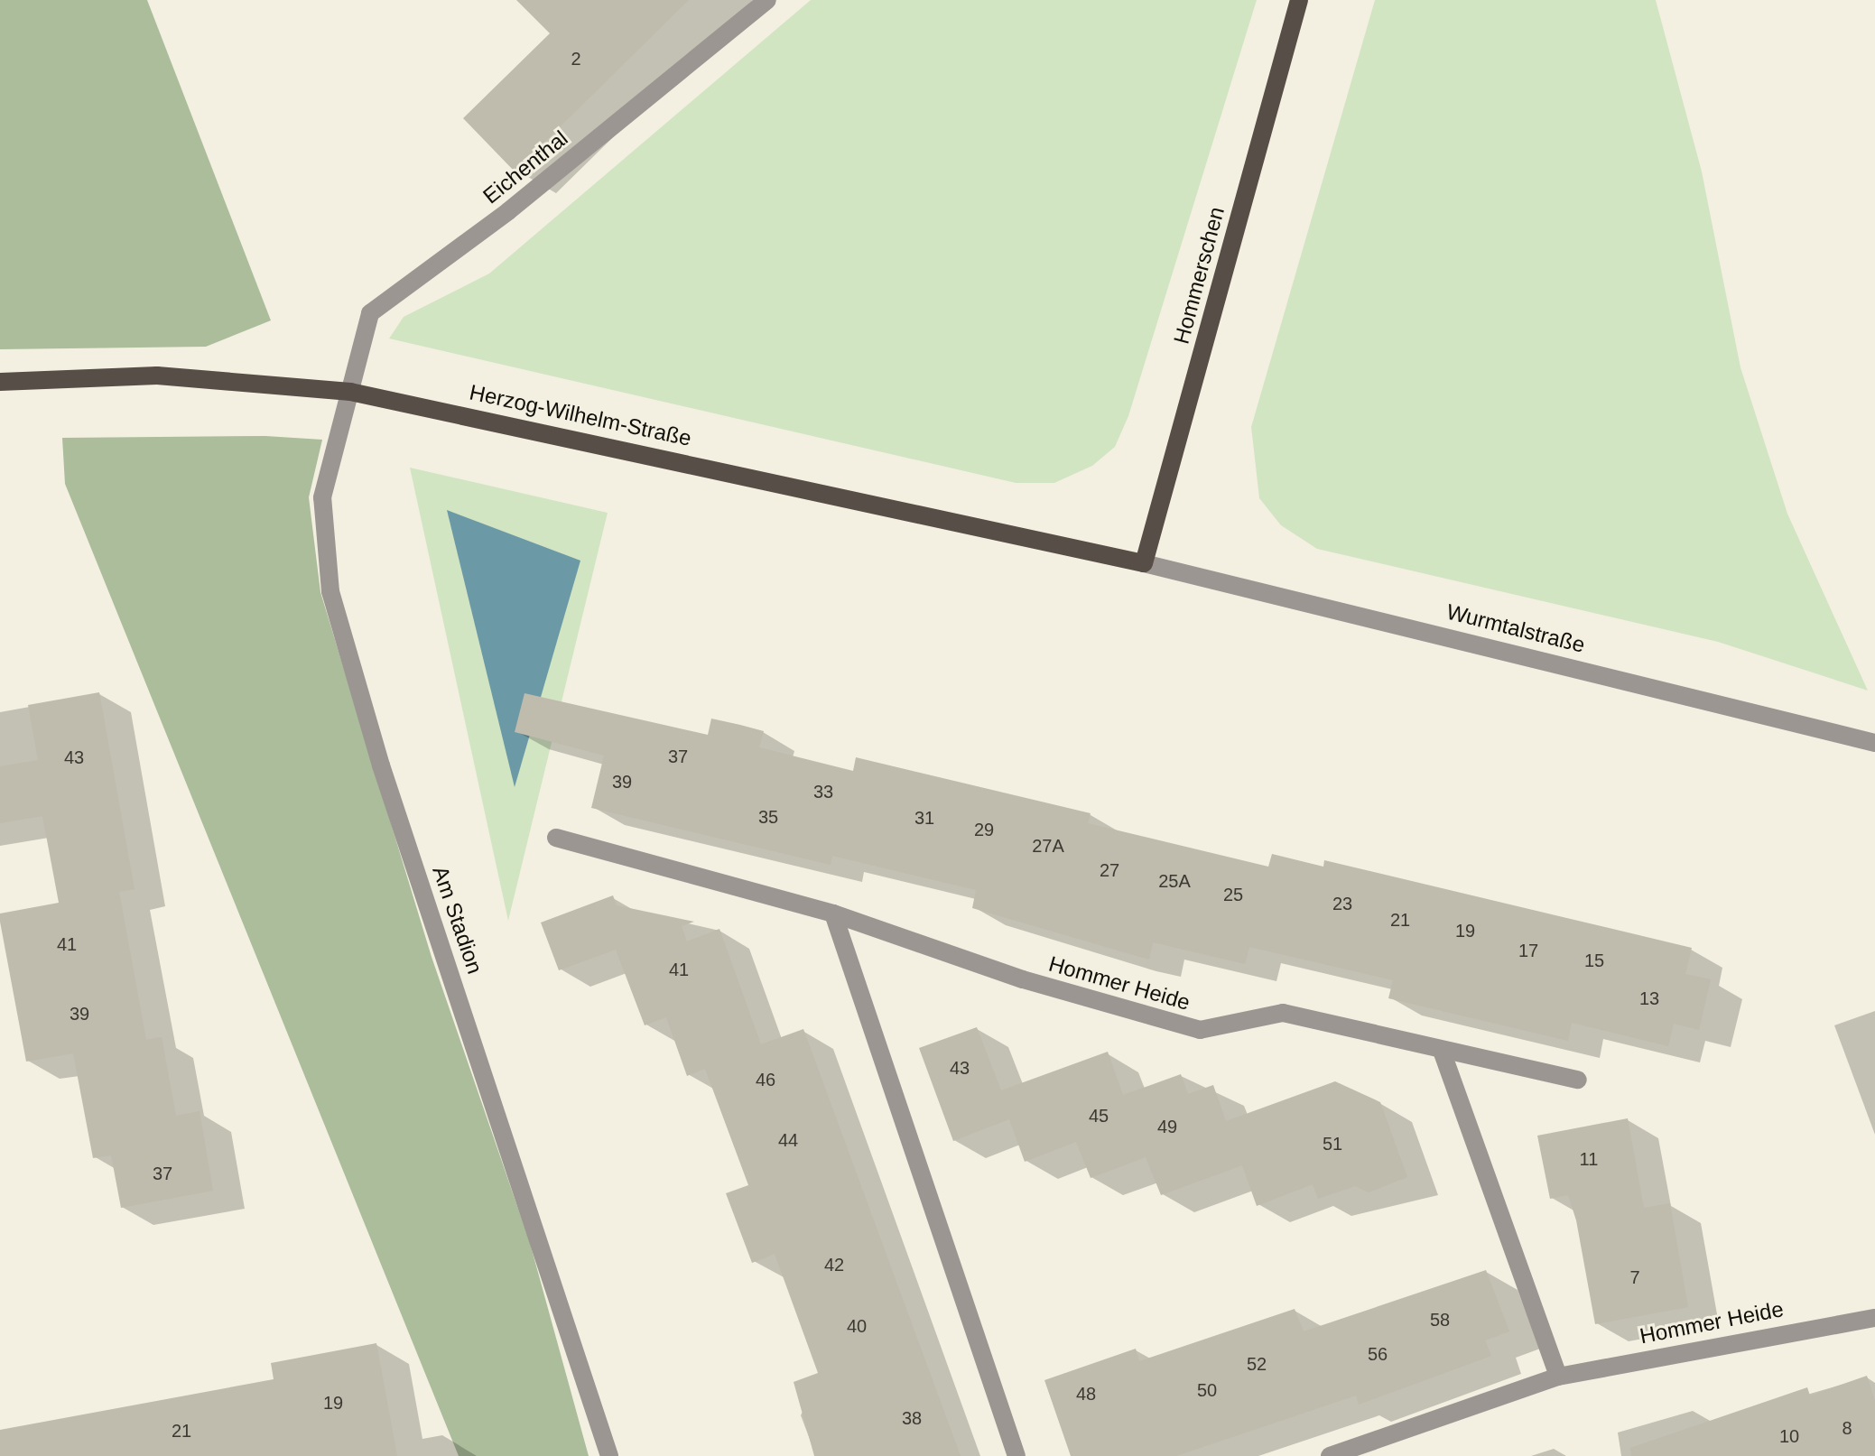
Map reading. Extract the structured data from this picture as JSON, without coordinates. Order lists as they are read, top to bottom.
{
  "streets": {
    "main road": ["Hommerschen", "Herzog-Wilhelm-Straße"],
    "street": [
      "Eichenthal",
      "Wurmtalstraße",
      "Am Stadion",
      "Hommer Heide"
    ]
  },
  "crossings": [
    ["Eichenthal", "Herzog-Wilhelm-Straße"],
    ["Eichenthal", "Am Stadion"],
    ["Hommerschen", "Herzog-Wilhelm-Straße"],
    ["Hommerschen", "Wurmtalstraße"],
    ["Herzog-Wilhelm-Straße", "Wurmtalstraße"],
    ["Herzog-Wilhelm-Straße", "Am Stadion"]
  ],
  "house_numbers": [
    "2",
    "37",
    "43",
    "39",
    "33",
    "35",
    "31",
    "29",
    "27A",
    "27",
    "25A",
    "25",
    "23",
    "21",
    "19",
    "41",
    "17",
    "15",
    "41",
    "13",
    "39",
    "43",
    "46",
    "45",
    "49",
    "44",
    "51",
    "11",
    "37",
    "42",
    "7",
    "58",
    "40",
    "56",
    "52",
    "50",
    "48",
    "19",
    "38",
    "8",
    "21",
    "10"
  ]
}
